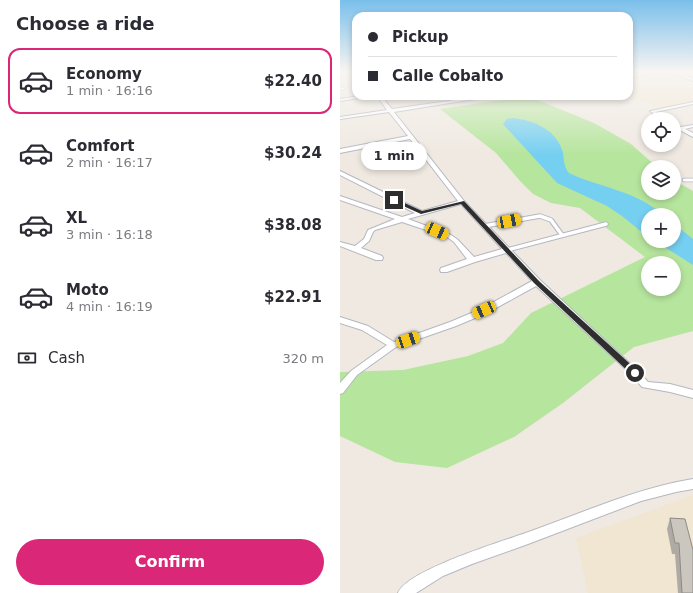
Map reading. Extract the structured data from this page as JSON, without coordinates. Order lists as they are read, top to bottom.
{
  "page": {
    "heading": "Choose a ride",
    "banner": ["Pickup", "Calle Cobalto"],
    "list": [
      {
        "name": "Economy",
        "note": "1 min · 16:16",
        "value": "$22.40"
      },
      {
        "name": "Comfort",
        "note": "2 min · 16:17",
        "value": "$30.24"
      },
      {
        "name": "XL",
        "note": "3 min · 16:18",
        "value": "$38.08"
      },
      {
        "name": "Moto",
        "note": "4 min · 16:19",
        "value": "$22.91"
      }
    ],
    "map_buttons": ["+", "−"],
    "bubble": "1 min",
    "pay": ["Cash", "320 m"],
    "buttons": "Confirm"
  }
}
